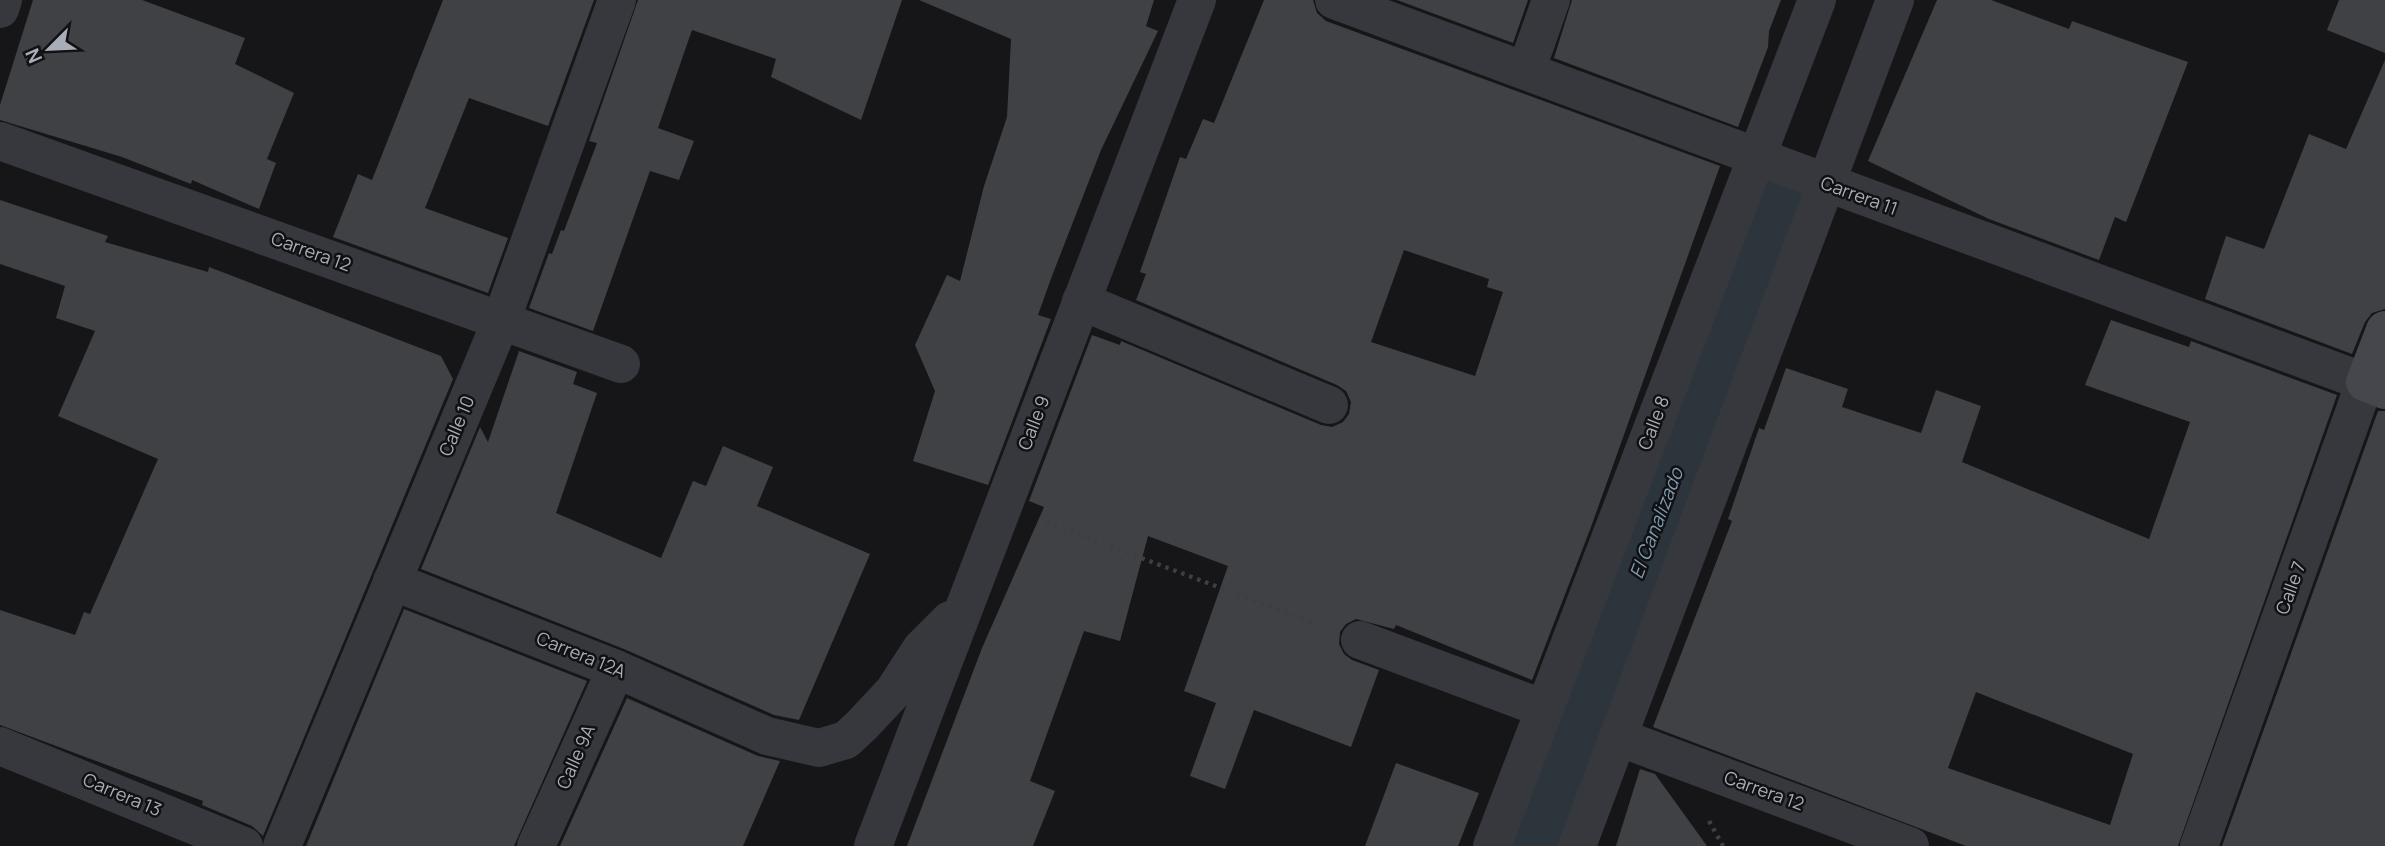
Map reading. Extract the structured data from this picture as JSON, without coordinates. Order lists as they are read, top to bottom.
{
  "streets": {
    "main road": ["Calle 7"],
    "street": [
      "Carrera 11",
      "Carrera 12",
      "Calle 9",
      "Calle 8",
      "Calle 10",
      "Carrera 12A",
      "Calle 9A",
      "Carrera 13"
    ]
  },
  "crossings": [
    ["Carrera 11", "Calle 8"],
    ["Carrera 11", "Calle 7"],
    ["Carrera 12", "Calle 10"],
    ["Calle 9", "Carrera 12A"],
    ["Calle 10", "Carrera 12A"],
    ["Carrera 12A", "Calle 9A"]
  ],
  "water": ["El Canalizado"],
  "north": "bottom left"
}
